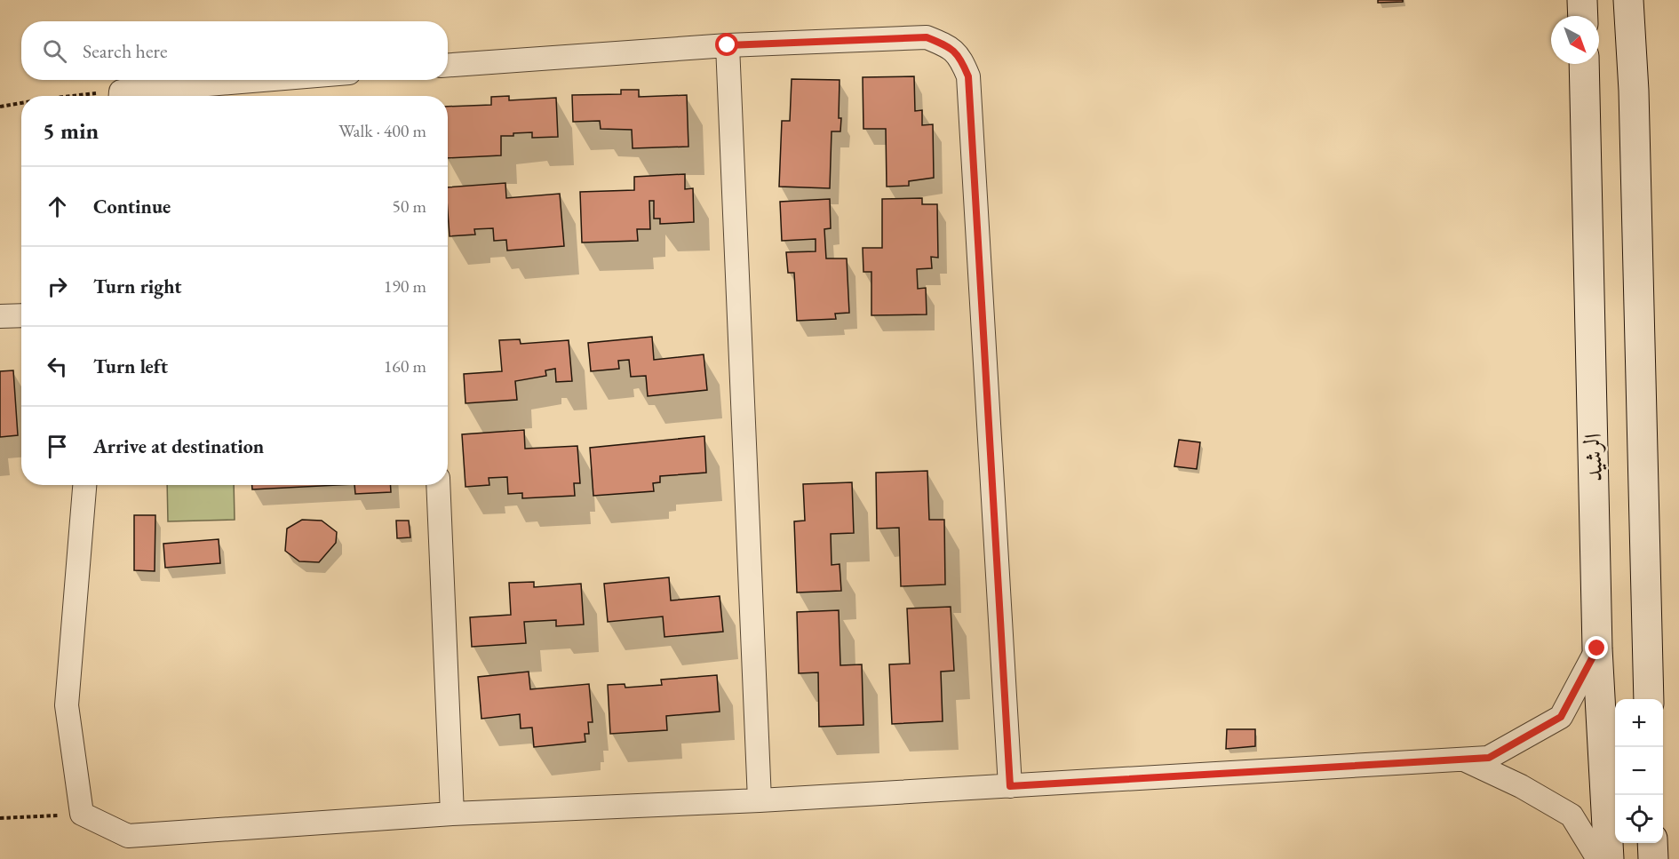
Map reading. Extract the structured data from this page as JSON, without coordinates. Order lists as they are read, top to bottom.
{
  "streets": {
    "main road": ["الرشيد"]
  },
  "north": "bottom right",
  "page": {
    "search": "Search here",
    "heading": ["5 min", "Walk · 400 m"],
    "list": [
      ["Continue", "50 m"],
      ["Turn right", "190 m"],
      ["Turn left", "160 m"],
      "Arrive at destination"
    ],
    "map_buttons": ["+", "−"]
  }
}
